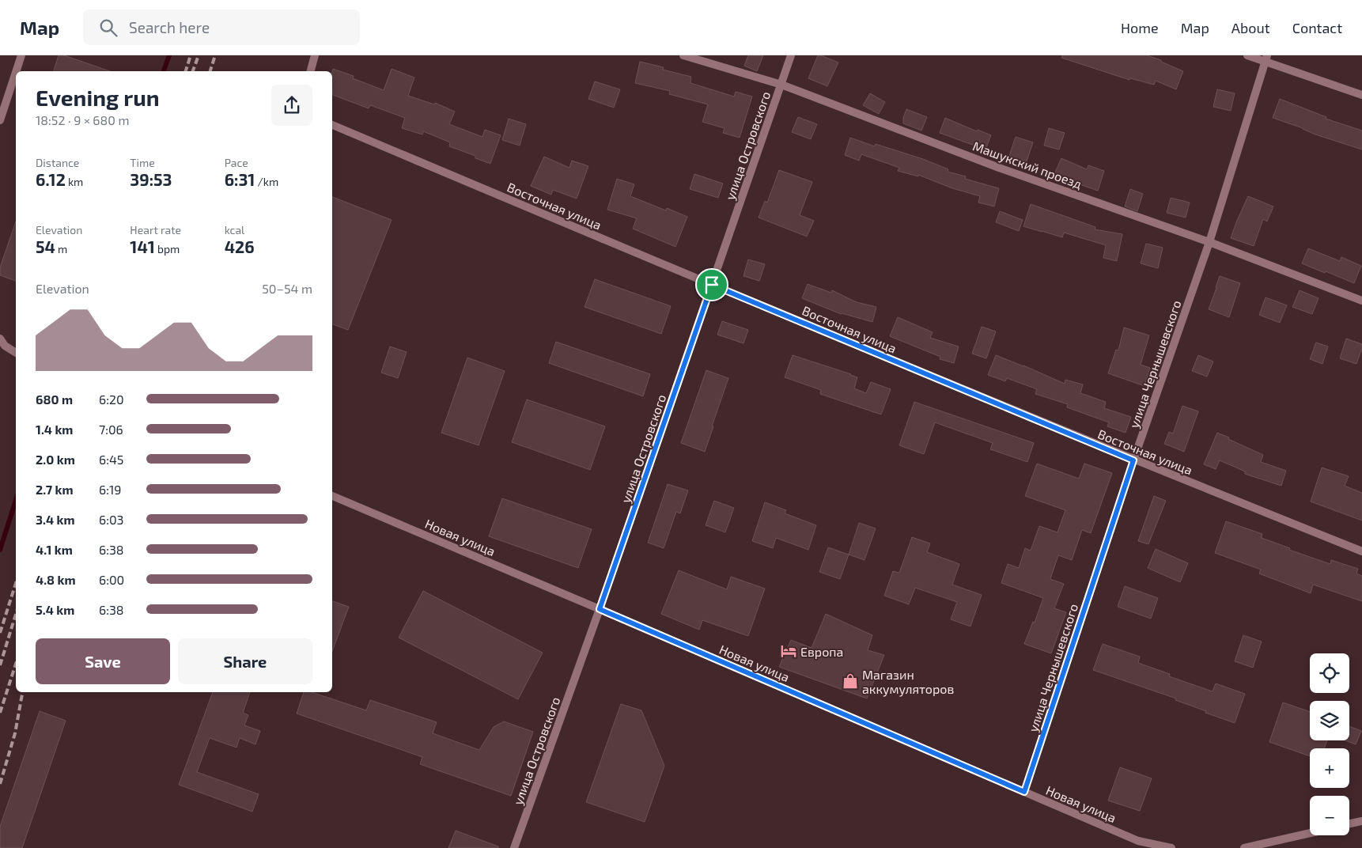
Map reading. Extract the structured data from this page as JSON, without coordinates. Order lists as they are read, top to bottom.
{
  "streets": {
    "street": [
      "улица Островского",
      "Машукский проезд",
      "Восточная улица",
      "улица Чернышевского",
      "Новая улица"
    ]
  },
  "crossings": [
    ["улица Островского", "Машукский проезд"],
    ["улица Островского", "Восточная улица"],
    ["улица Островского", "Новая улица"],
    ["Машукский проезд", "улица Чернышевского"],
    ["Восточная улица", "улица Чернышевского"],
    ["улица Чернышевского", "Новая улица"]
  ],
  "places": {
    "hotel": ["Европа"],
    "shop": ["Магазин аккумуляторов"]
  },
  "page": {
    "header": "Map",
    "search": "Search here",
    "nav": [
      "Home",
      "Map",
      "About",
      "Contact"
    ],
    "heading": ["Evening run", "18:52 · 9 × 680 m"],
    "stats": [
      ["Distance", "6.12 km"],
      ["Time", "39:53"],
      ["Pace", "6:31 /km"],
      ["Elevation", "54 m"],
      ["Heart rate", "141 bpm"],
      ["kcal", "426"]
    ],
    "chart": ["Elevation", "50–54 m"],
    "list": [
      {
        "name": "680 m",
        "note": "6:20"
      },
      {
        "name": "1.4 km",
        "note": "7:06"
      },
      {
        "name": "2.0 km",
        "note": "6:45"
      },
      {
        "name": "2.7 km",
        "note": "6:19"
      },
      {
        "name": "3.4 km",
        "note": "6:03"
      },
      {
        "name": "4.1 km",
        "note": "6:38"
      },
      {
        "name": "4.8 km",
        "note": "6:00"
      },
      {
        "name": "5.4 km",
        "note": "6:38"
      }
    ],
    "buttons": ["Save", "Share"],
    "map_buttons": ["+", "−"]
  }
}
